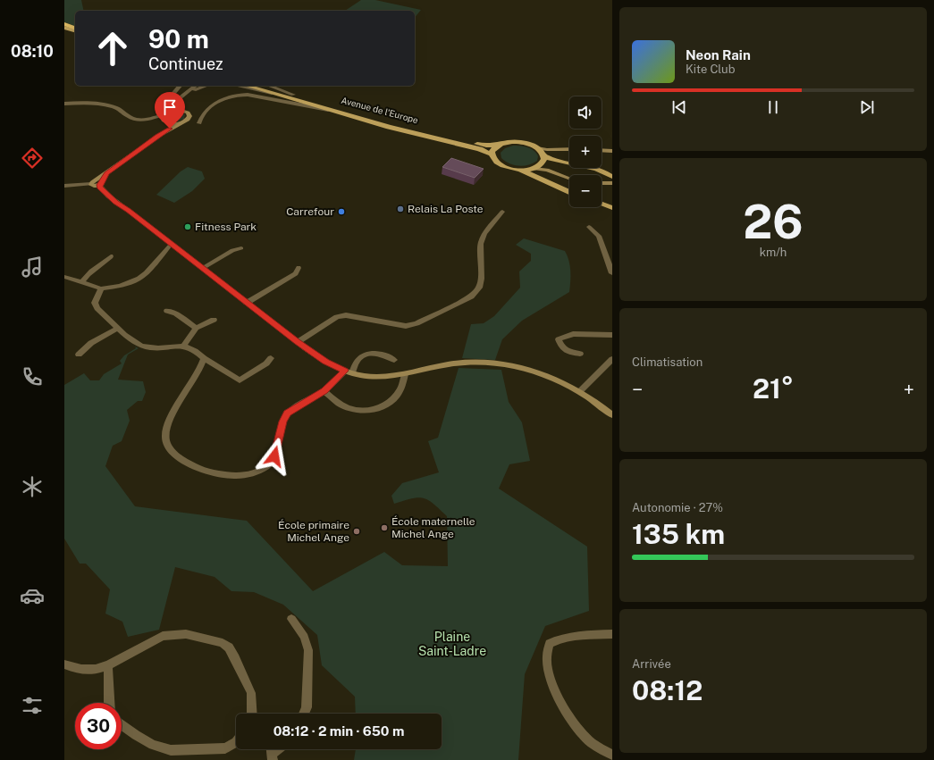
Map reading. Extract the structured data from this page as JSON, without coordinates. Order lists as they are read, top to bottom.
{
  "streets": {
    "main road": ["Avenue de l'Europe"]
  },
  "parks": ["Plaine Saint-Ladre"],
  "places": [
    "Relais La Poste",
    "Carrefour",
    "Fitness Park",
    "École maternelle Michel Ange",
    "École primaire Michel Ange"
  ],
  "page": {
    "tabs": "08:10",
    "turn": ["90 m", "Continuez"],
    "song": ["Neon Rain", "Kite Club"],
    "map_buttons": ["+", "−"],
    "tile": [
      ["26", "km/h"],
      "Climatisation",
      ["Autonomie · 27%", "135 km"],
      ["Arrivée", "08:12"]
    ],
    "heat": ["−", "21°", "+"],
    "limit": "30",
    "trip": "08:12 · 2 min · 650 m"
  }
}
